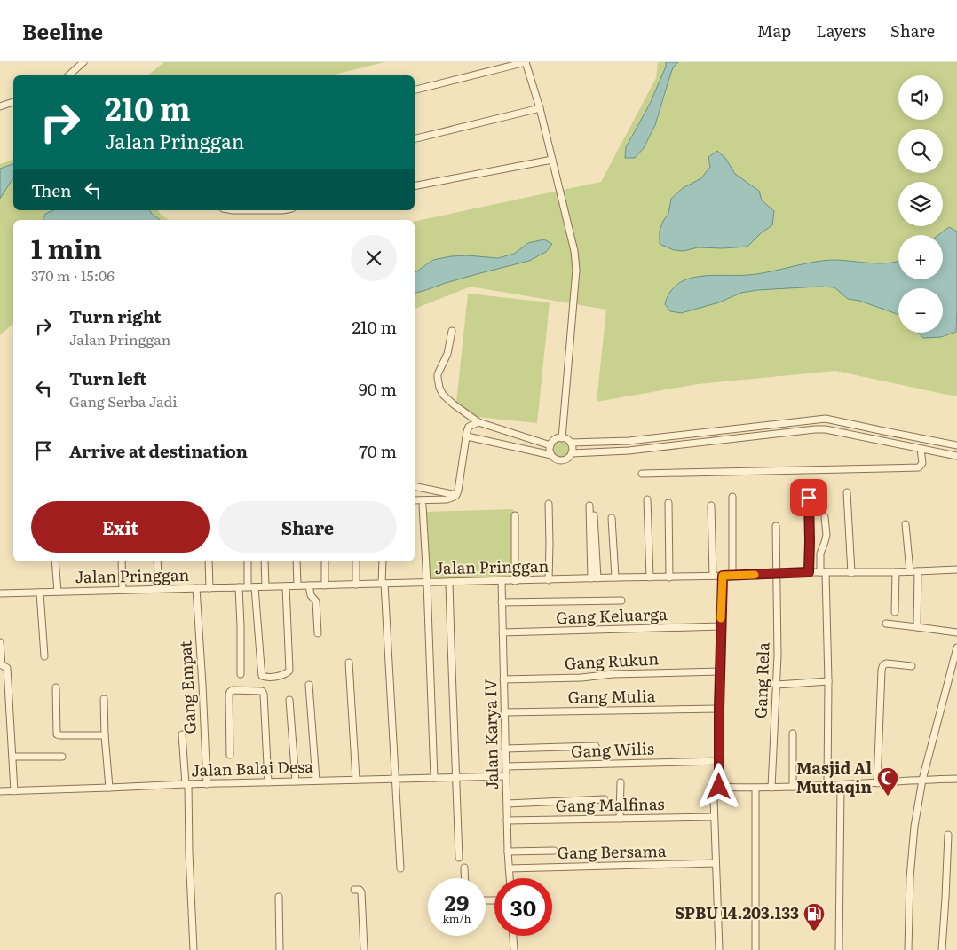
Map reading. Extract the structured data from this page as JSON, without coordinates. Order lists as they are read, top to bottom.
{
  "streets": {
    "street": [
      "Jalan Pringgan",
      "Gang Keluarga",
      "Gang Rukun",
      "Gang Rela",
      "Gang Empat",
      "Gang Mulia",
      "Jalan Karya IV",
      "Gang Wilis",
      "Jalan Balai Desa",
      "Gang Malfinas",
      "Gang Bersama"
    ]
  },
  "crossings": [
    ["Jalan Pringgan", "Gang Rela"],
    ["Jalan Pringgan", "Gang Empat"],
    ["Jalan Pringgan", "Jalan Karya IV"],
    ["Gang Keluarga", "Jalan Karya IV"],
    ["Gang Rukun", "Jalan Karya IV"],
    ["Gang Empat", "Jalan Balai Desa"],
    ["Gang Mulia", "Jalan Karya IV"],
    ["Jalan Karya IV", "Gang Wilis"],
    ["Jalan Karya IV", "Jalan Balai Desa"],
    ["Jalan Karya IV", "Gang Malfinas"],
    ["Jalan Karya IV", "Gang Bersama"]
  ],
  "places": {
    "mosque": ["Masjid Al Muttaqin"],
    "fuel station": ["SPBU 14.203.133"]
  },
  "page": {
    "header": "Beeline",
    "nav": ["Map", "Layers", "Share"],
    "map_buttons": ["+", "−"],
    "turn": ["210 m", "Jalan Pringgan"],
    "then": "Then",
    "heading": ["1 min", "370 m · 15:06"],
    "list": [
      {
        "name": "Turn right",
        "note": "Jalan Pringgan",
        "value": "210 m"
      },
      {
        "name": "Turn left",
        "note": "Gang Serba Jadi",
        "value": "90 m"
      },
      {
        "name": "Arrive at destination",
        "value": "70 m"
      }
    ],
    "buttons": ["Exit", "Share"],
    "speed": "29 km/h",
    "limit": "30"
  }
}
